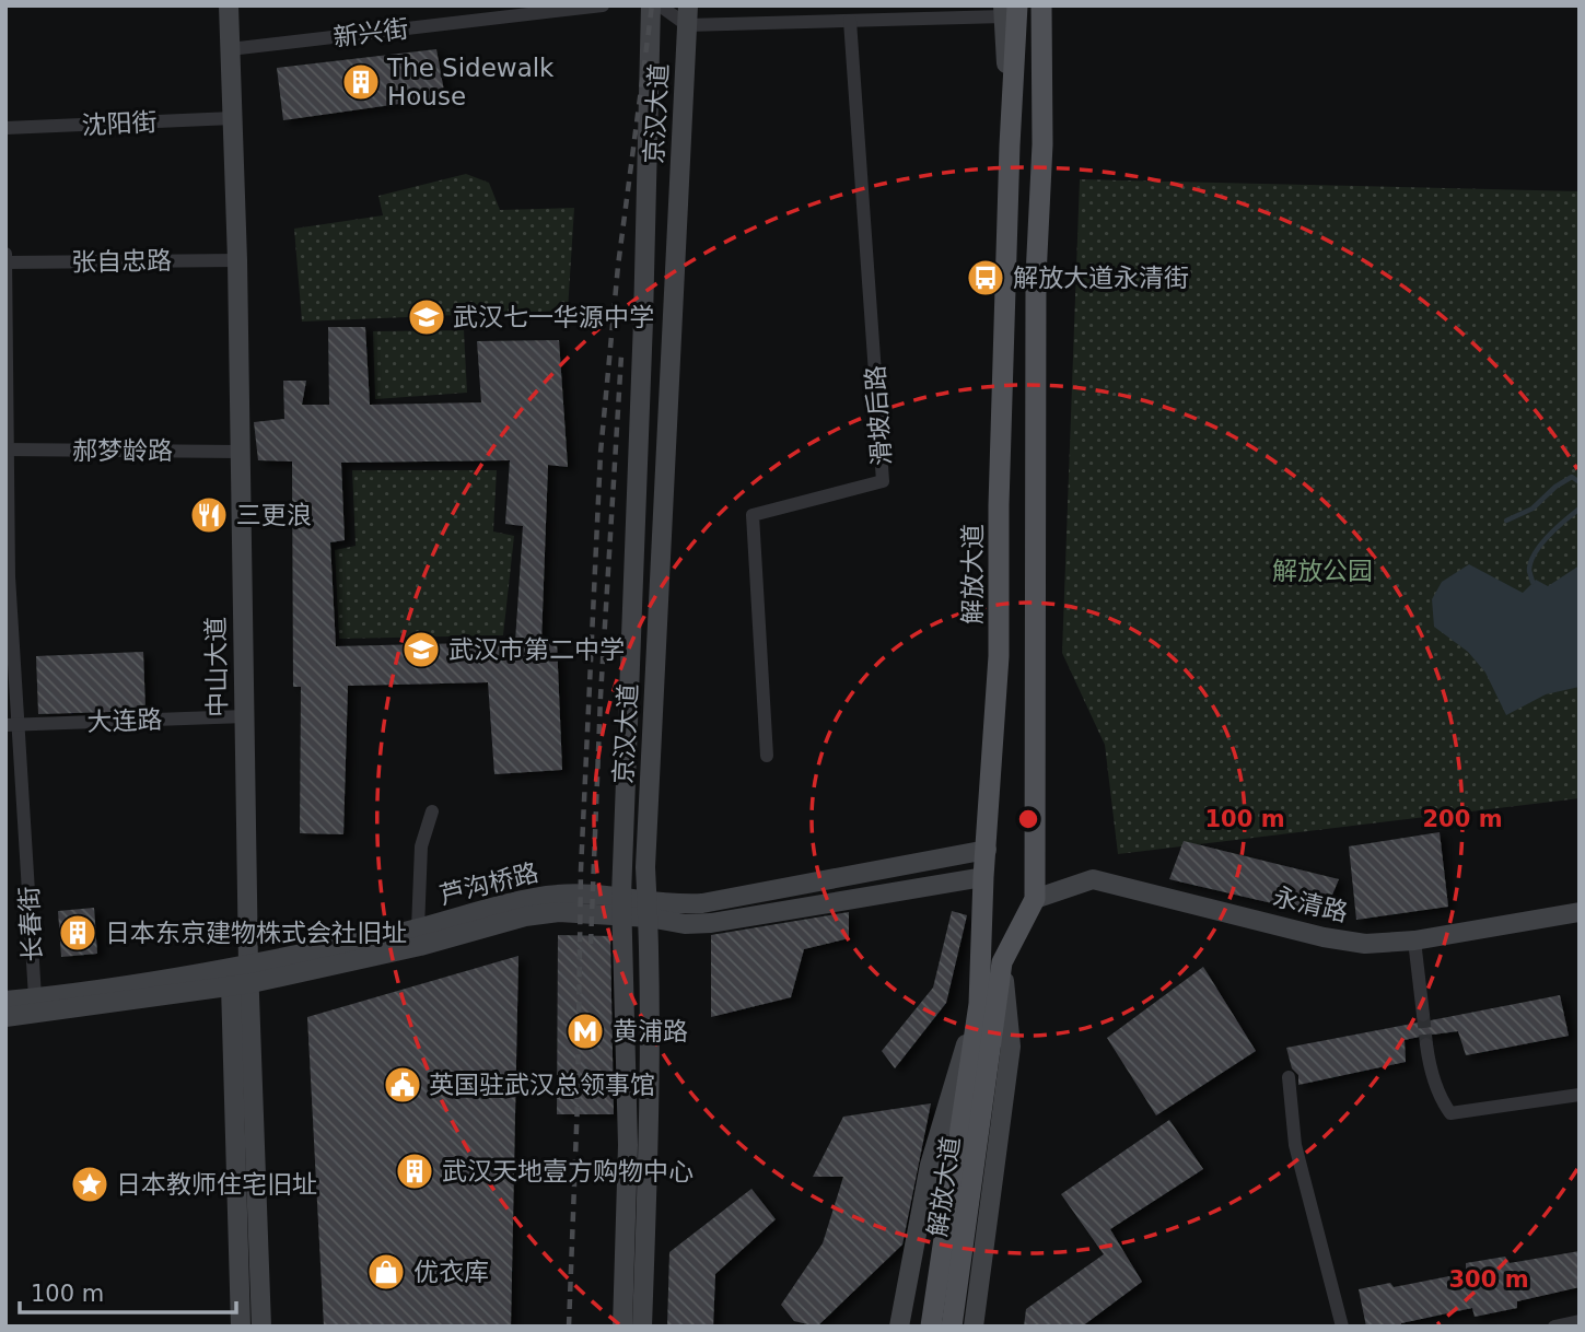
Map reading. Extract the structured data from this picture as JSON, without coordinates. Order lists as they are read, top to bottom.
{
  "streets": {
    "main road": [
      "京汉大道",
      "解放大道",
      "中山大道",
      "芦沟桥路",
      "永清路"
    ],
    "street": [
      "新兴街",
      "沈阳街",
      "张自忠路",
      "滑坡后路",
      "郝梦龄路",
      "大连路",
      "长春街"
    ]
  },
  "crossings": [
    ["新兴街", "中山大道"],
    ["京汉大道", "芦沟桥路"],
    ["沈阳街", "中山大道"],
    ["张自忠路", "中山大道"],
    ["张自忠路", "长春街"],
    ["郝梦龄路", "中山大道"],
    ["郝梦龄路", "长春街"],
    ["解放大道", "芦沟桥路"],
    ["解放大道", "永清路"],
    ["中山大道", "大连路"],
    ["中山大道", "芦沟桥路"],
    ["大连路", "长春街"],
    ["芦沟桥路", "长春街"]
  ],
  "parks": ["解放公园"],
  "places": {
    "building": ["The Sidewalk House", "日本东京建物株式会社旧址", "武汉天地壹方购物中心"],
    "bus stop": ["解放大道永清街"],
    "school or university": ["武汉七一华源中学", "武汉市第二中学"],
    "restaurant": ["三更浪"],
    "metro station": ["黄浦路"],
    "public building": ["英国驻武汉总领事馆"],
    "place": ["日本教师住宅旧址"],
    "shop": ["优衣库"]
  },
  "scale_bar": "100 m",
  "rings": ["100 m", "200 m", "300 m"]
}
